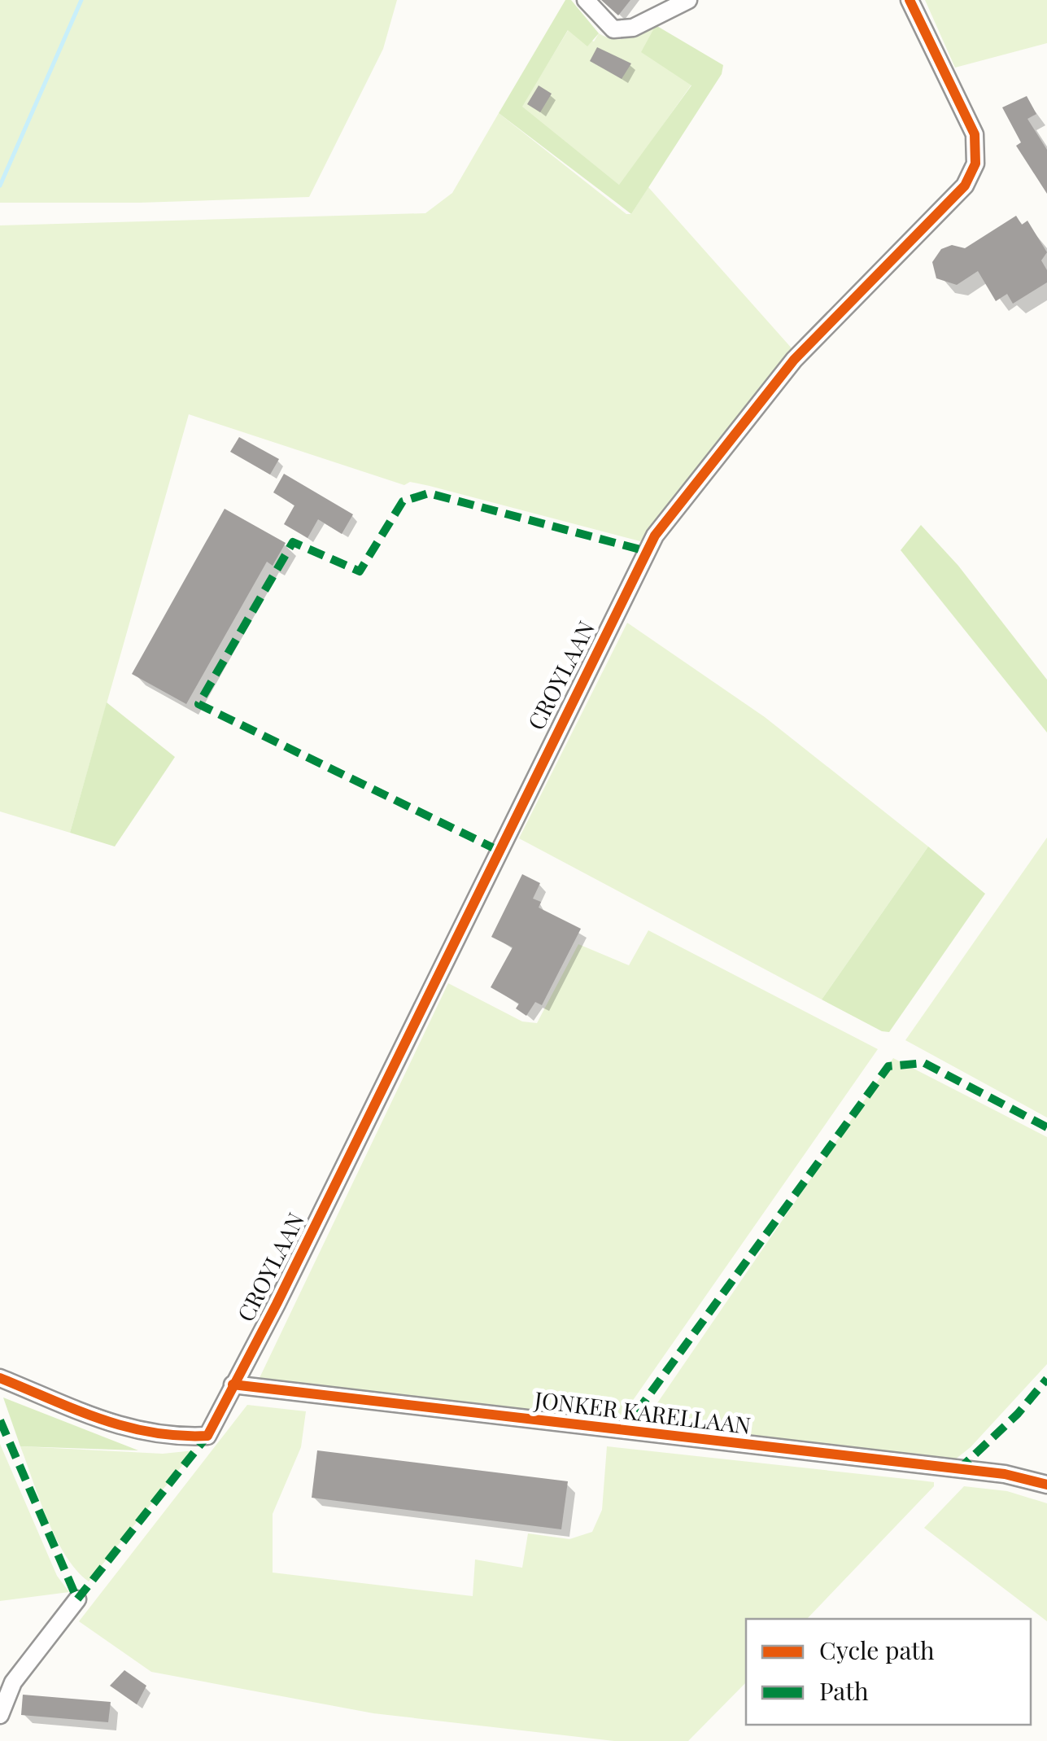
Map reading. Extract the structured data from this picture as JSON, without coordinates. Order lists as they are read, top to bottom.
{
  "streets": {
    "street": ["CROYLAAN", "JONKER KARELLAAN"]
  },
  "crossings": [
    ["CROYLAAN", "JONKER KARELLAAN"]
  ],
  "legend": ["Cycle path", "Path"]
}
